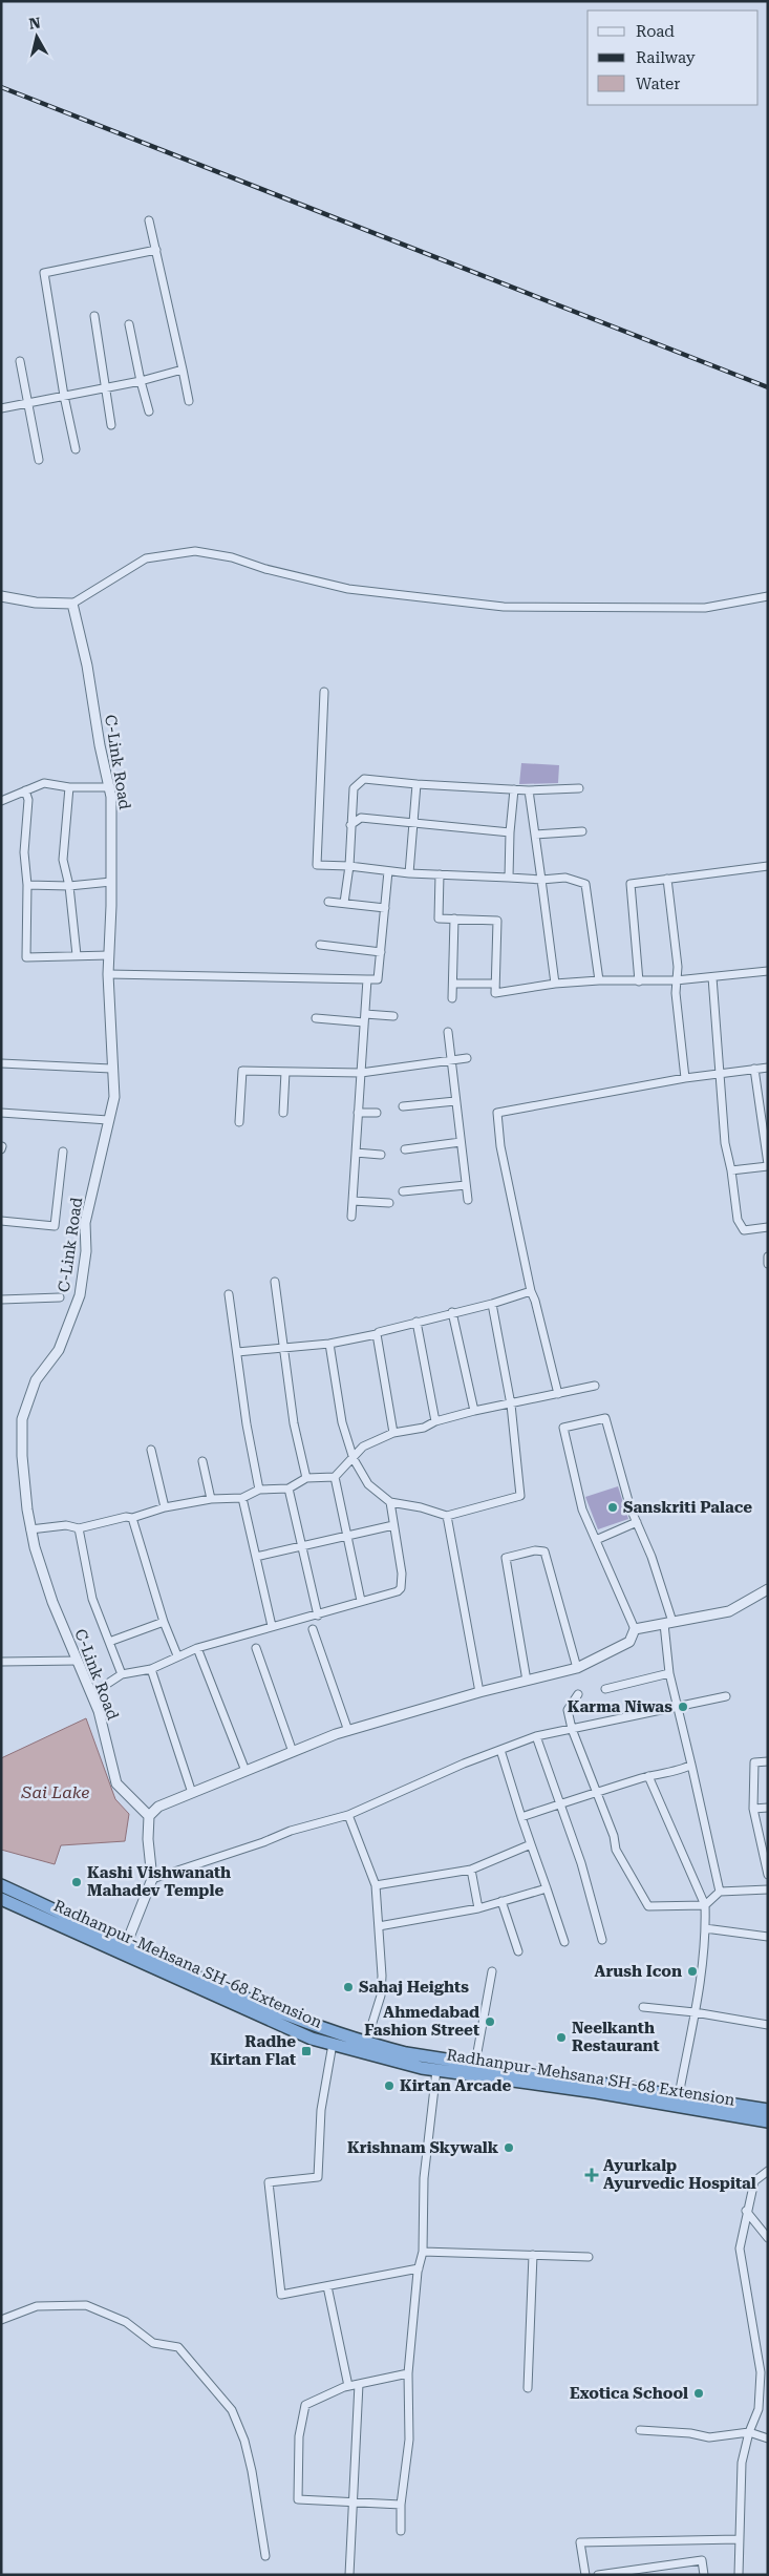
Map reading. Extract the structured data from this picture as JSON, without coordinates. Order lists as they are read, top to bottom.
{
  "streets": {
    "highway": ["Radhanpur-Mehsana SH-68 Extension"],
    "street": ["C-Link Road"]
  },
  "water": ["Sai Lake"],
  "places": {
    "other": [
      "Sanskriti Palace",
      "Karma Niwas",
      "Kashi Vishwanath Mahadev Temple",
      "Arush Icon",
      "Sahaj Heights",
      "Ahmedabad Fashion Street",
      "Neelkanth Restaurant",
      "Kirtan Arcade",
      "Krishnam Skywalk",
      "Exotica School"
    ],
    "transit": ["Radhe Kirtan Flat"],
    "health": ["Ayurkalp Ayurvedic Hospital"]
  },
  "legend": ["Road", "Railway", "Water"],
  "north": "top"
}
